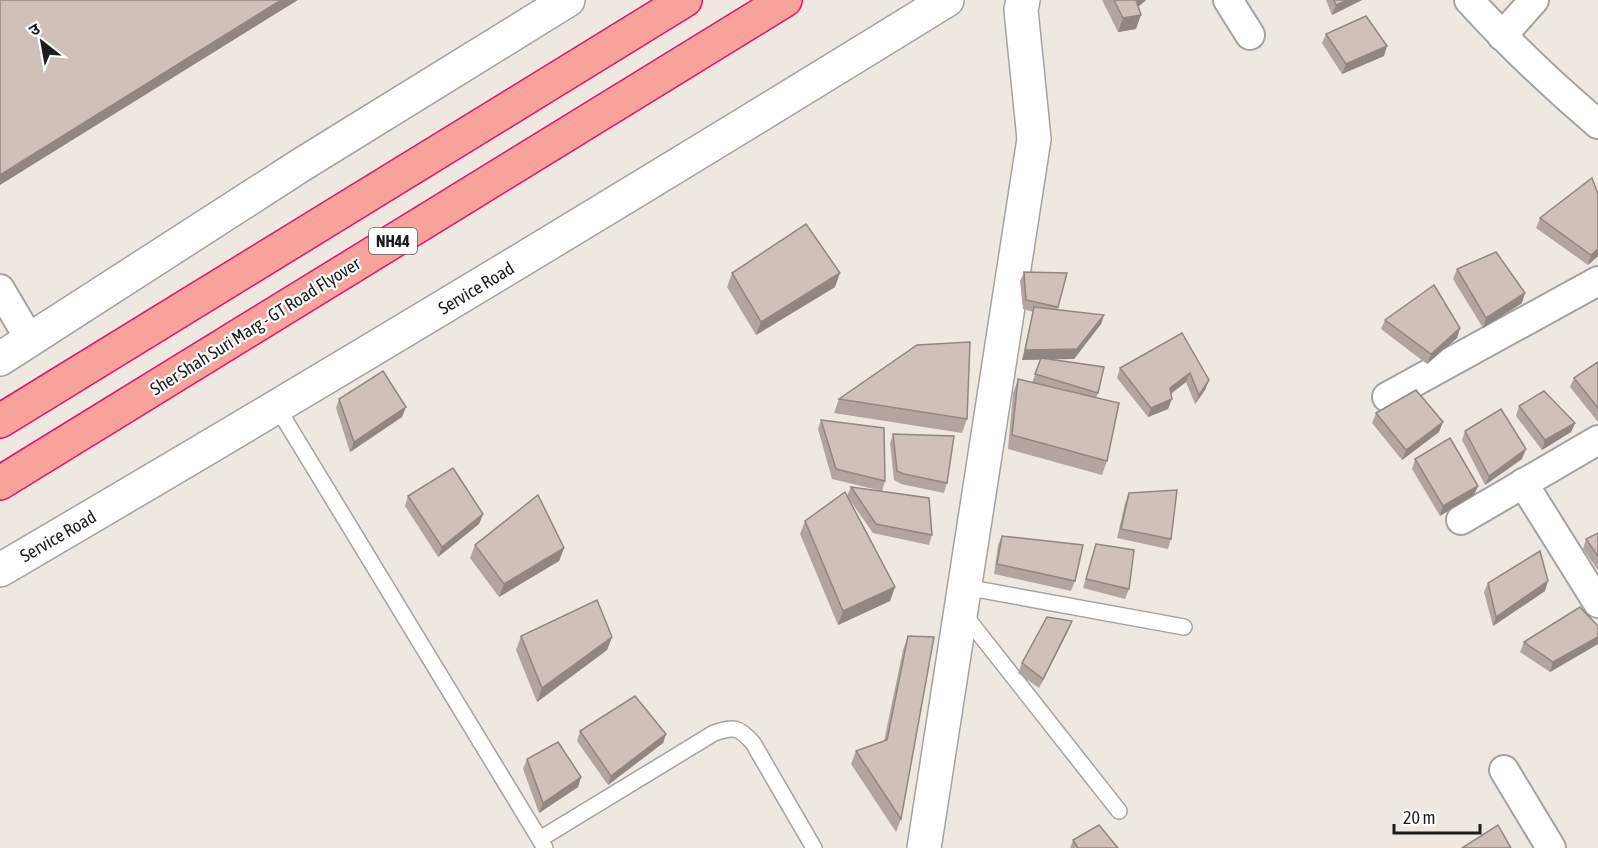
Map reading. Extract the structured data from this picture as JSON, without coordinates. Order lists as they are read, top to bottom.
{
  "streets": {
    "highway": ["NH44", "Sher Shah Suri Marg - GT Road Flyover"],
    "street": ["Service Road"]
  },
  "scale_bar": "20 m",
  "north": "top left"
}
